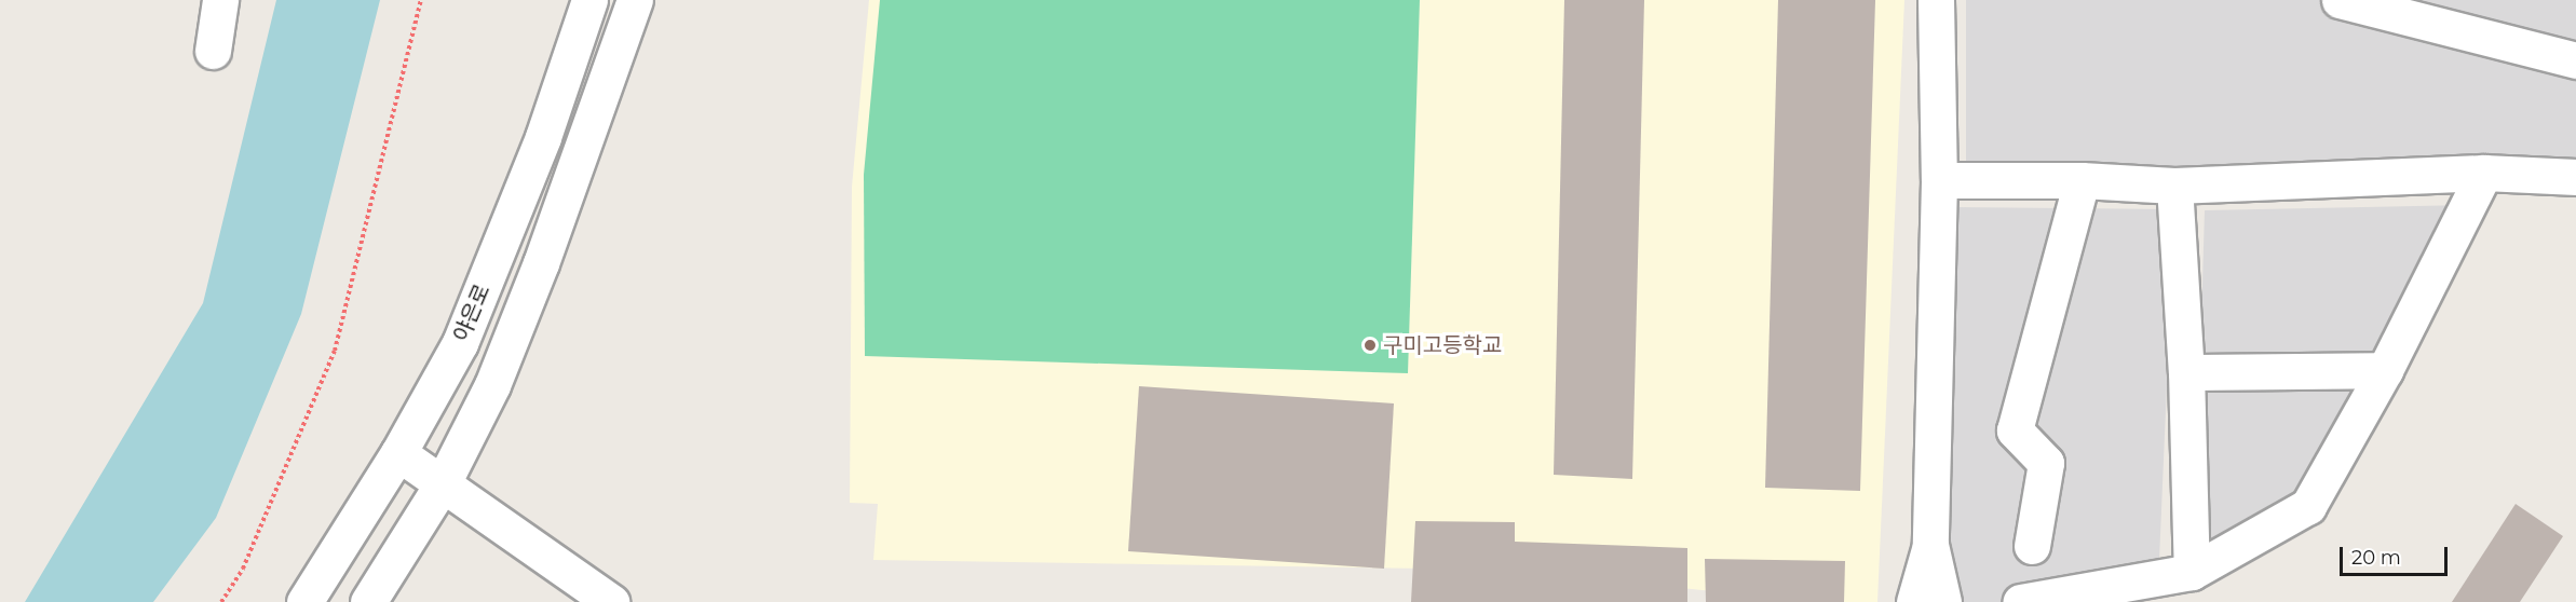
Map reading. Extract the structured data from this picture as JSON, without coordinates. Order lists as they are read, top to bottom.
{
  "streets": {
    "street": ["야은로"]
  },
  "places": ["구미고등학교"],
  "scale_bar": "20 m"
}
